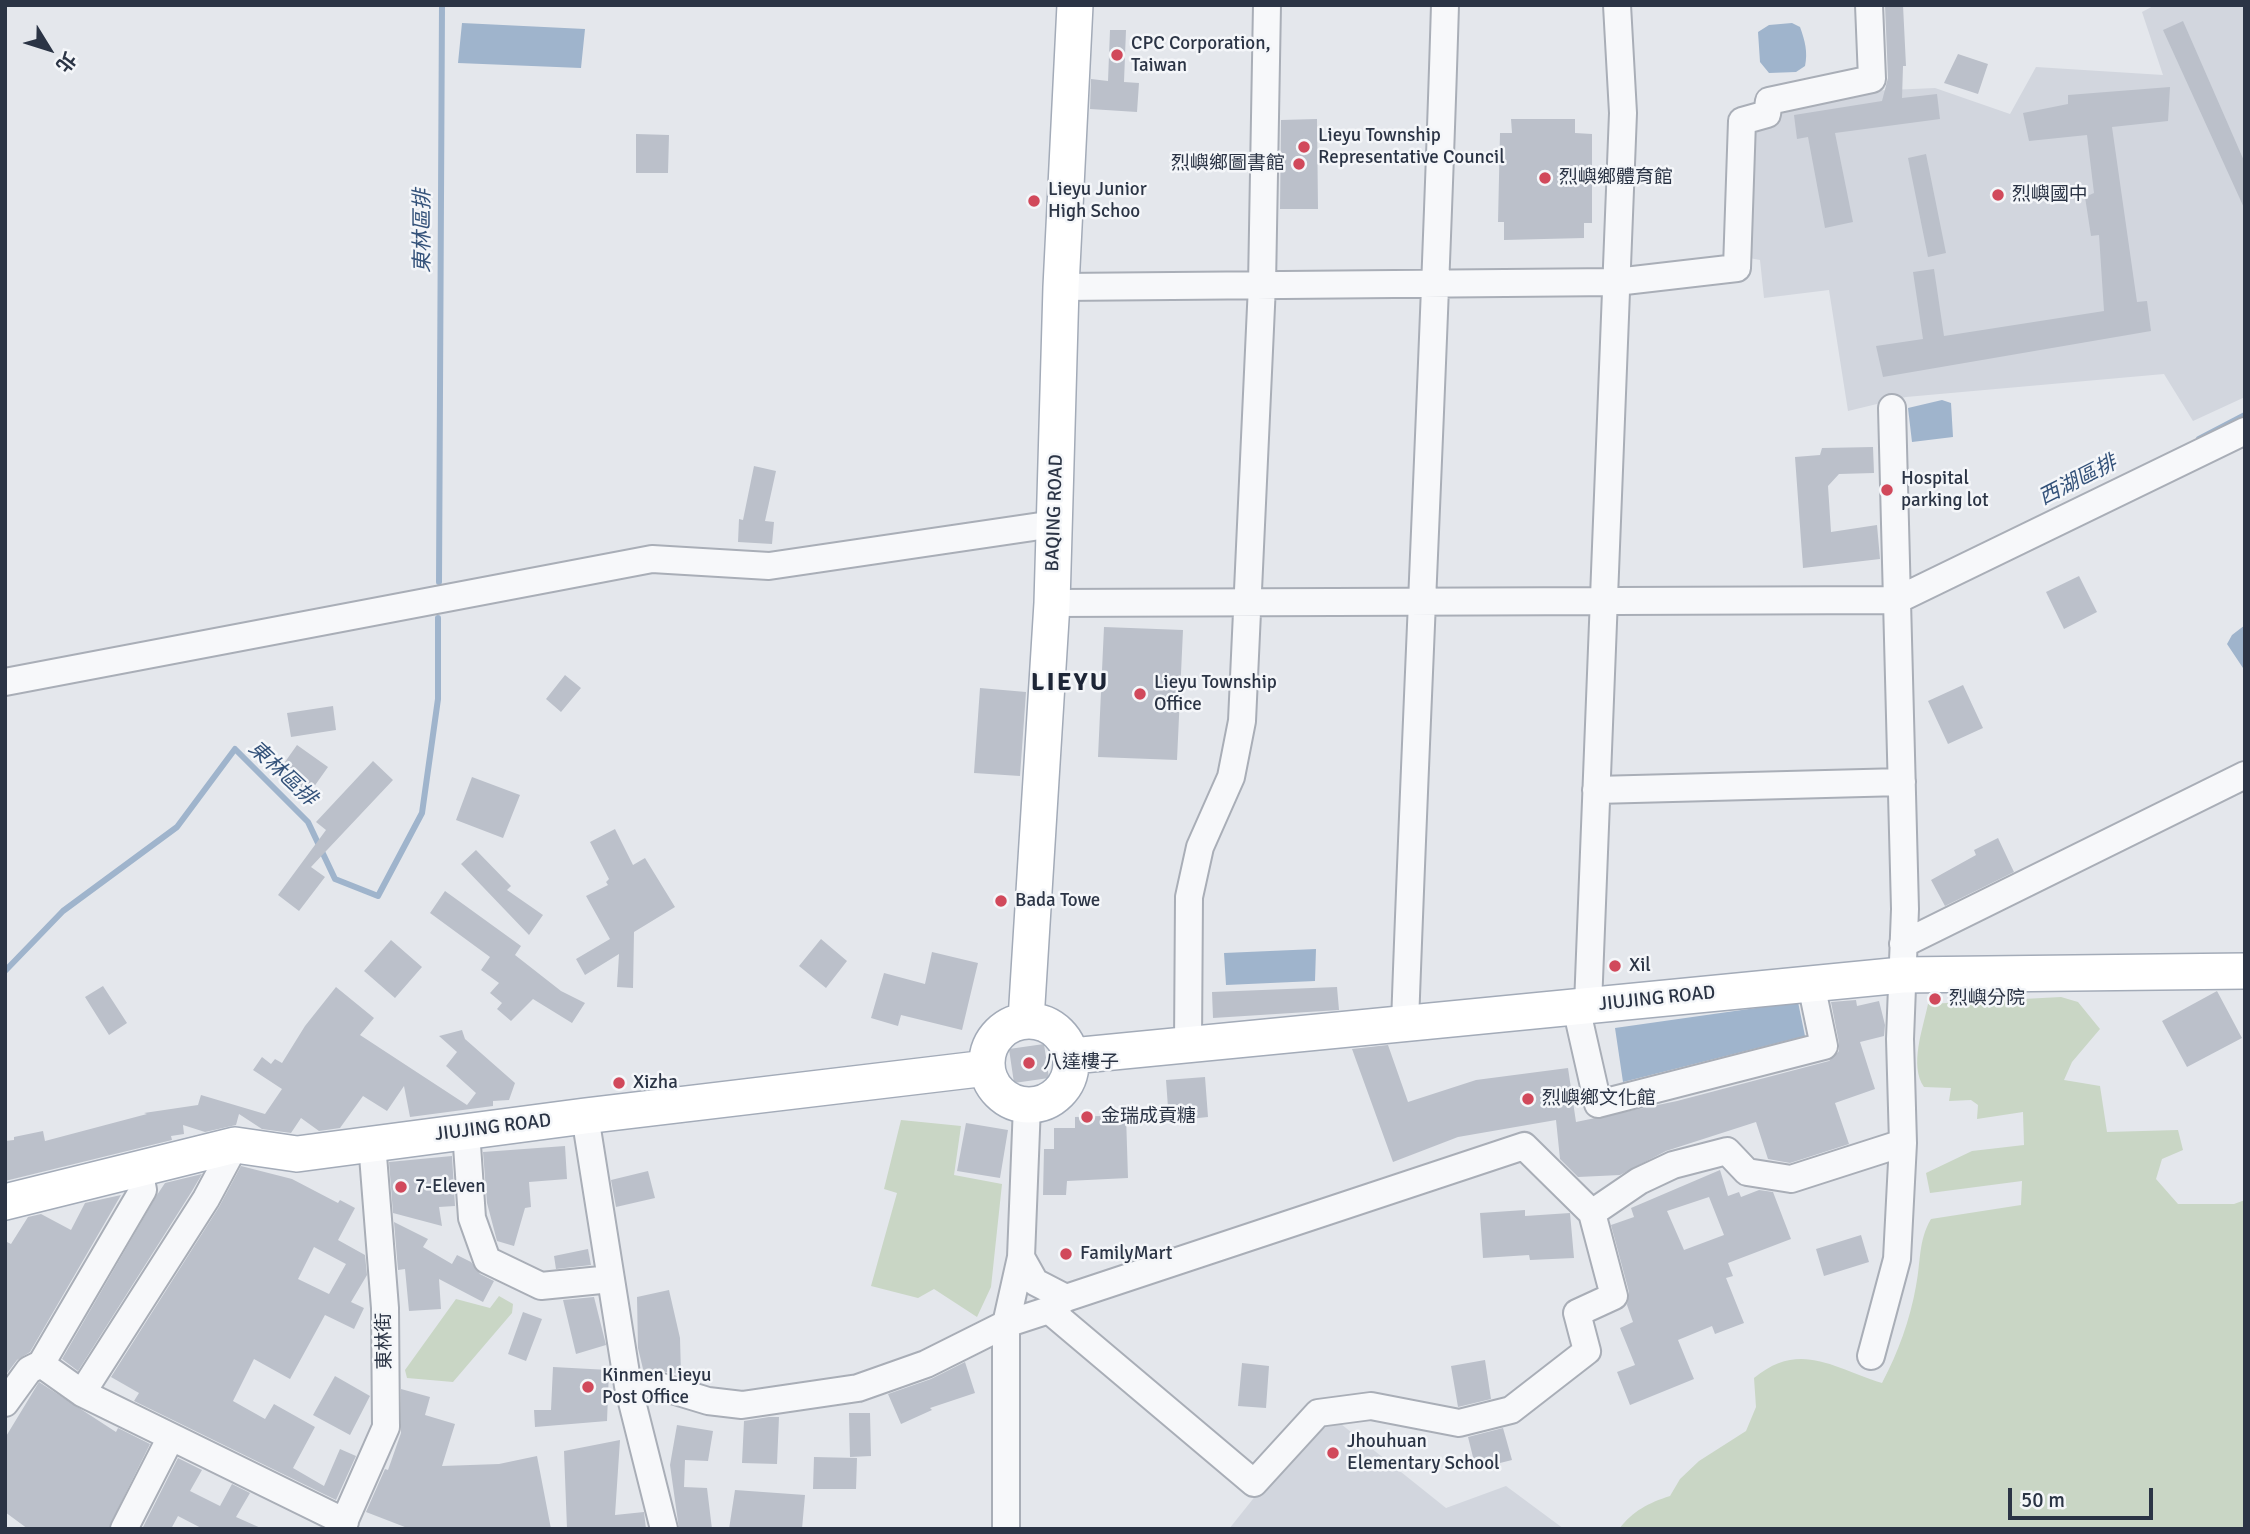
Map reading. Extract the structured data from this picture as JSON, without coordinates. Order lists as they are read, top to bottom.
{
  "streets": {
    "main road": ["BAQING ROAD", "JIUJING ROAD"],
    "street": ["東林街"]
  },
  "crossings": [
    ["BAQING ROAD", "JIUJING ROAD"],
    ["JIUJING ROAD", "東林街"]
  ],
  "districts": ["LIEYU"],
  "water": ["東林區排", "西湖區排"],
  "places": [
    "CPC Corporation, Taiwan",
    "Lieyu Township Representative Council",
    "烈嶼鄉圖書館",
    "烈嶼鄉體育館",
    "烈嶼國中",
    "Lieyu Junior High Schoo",
    "Hospital parking lot",
    "Lieyu Township Office",
    "Bada Towe",
    "Xil",
    "烈嶼分院",
    "八達樓子",
    "Xizha",
    "烈嶼鄉文化館",
    "金瑞成貢糖",
    "7-Eleven",
    "FamilyMart",
    "Kinmen Lieyu Post Office",
    "Jhouhuan Elementary School"
  ],
  "scale_bar": "50 m",
  "north": "bottom right"
}
